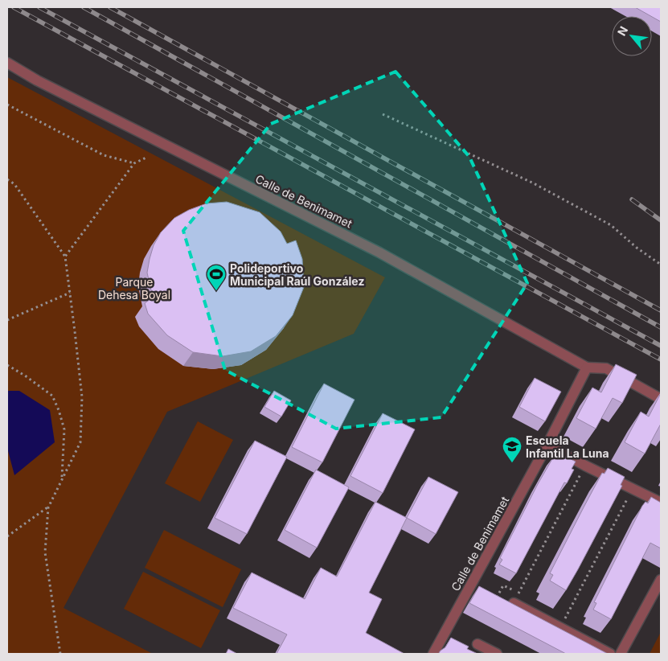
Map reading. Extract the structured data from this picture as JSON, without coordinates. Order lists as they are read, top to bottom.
{
  "streets": {
    "street": ["Calle de Benimamet"]
  },
  "parks": ["Parque Dehesa Boyal"],
  "places": {
    "sports": ["Polideportivo Municipal Raúl González"],
    "school or university": ["Escuela Infantil La Luna"]
  },
  "north": "top left"
}
